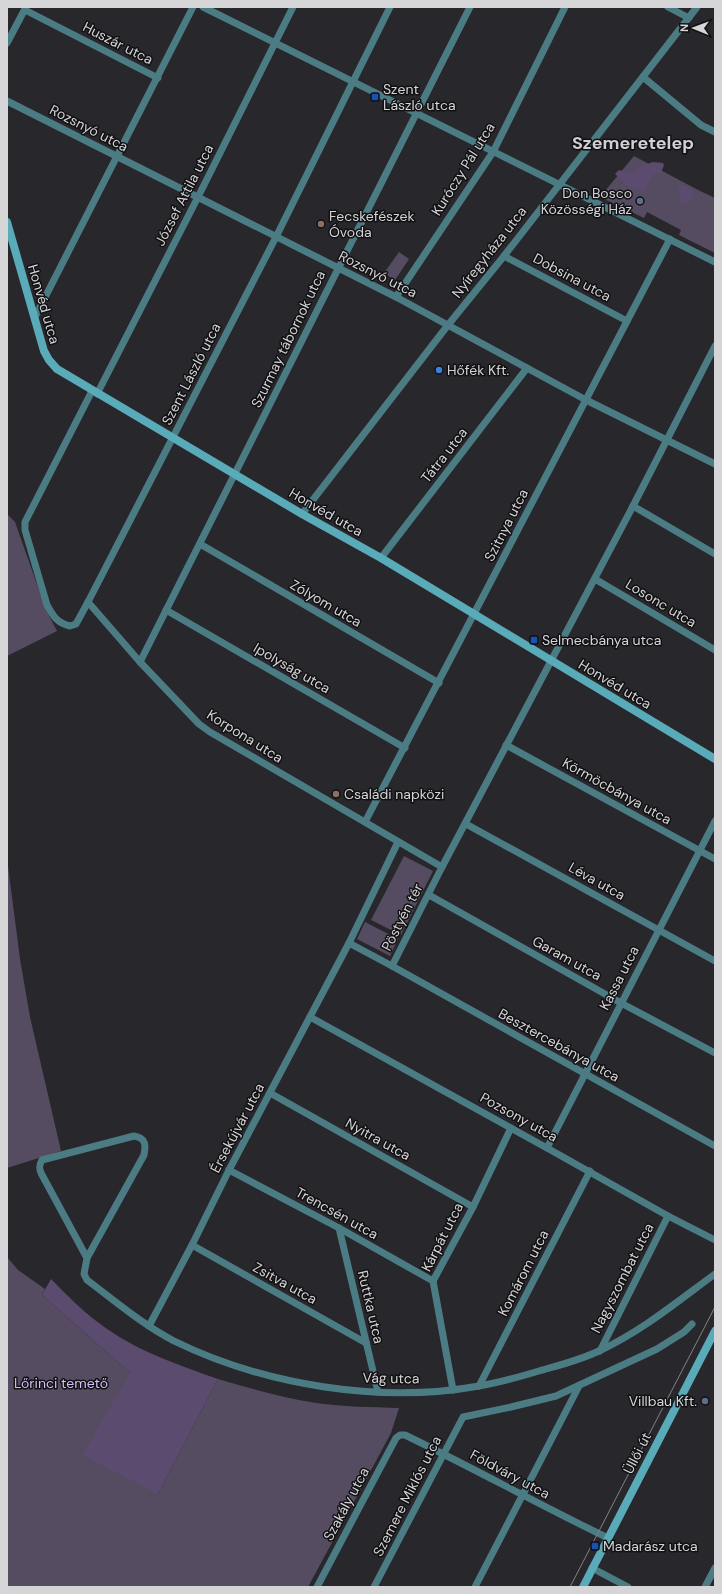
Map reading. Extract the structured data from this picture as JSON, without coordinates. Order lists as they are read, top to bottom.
{
  "streets": {
    "street": [
      "Huszár utca",
      "Rozsnyó utca",
      "Kuróczy Pál utca",
      "József Attila utca",
      "Nyíregyháza utca",
      "Dobsina utca",
      "Honvéd utca",
      "Szurmay tábornok utca",
      "Szent László utca",
      "Tátra utca",
      "Szitnya utca",
      "Zólyom utca",
      "Losonc utca",
      "Ipolyság utca",
      "Korpona utca",
      "Körmöcbánya utca",
      "Léva utca",
      "Pöstyén tér",
      "Garam utca",
      "Kassa utca",
      "Besztercebánya utca",
      "Pozsony utca",
      "Érsekújvár utca",
      "Nyitra utca",
      "Trencsén utca",
      "Kárpát utca",
      "Komárom utca",
      "Nagyszombat utca",
      "Zsitva utca",
      "Ruttka utca",
      "Vág utca",
      "Üllői út",
      "Földváry utca",
      "Szemere Miklós utca",
      "Szakály utca"
    ]
  },
  "crossings": [
    ["Rozsnyó utca", "Kuróczy Pál utca"],
    ["Rozsnyó utca", "József Attila utca"],
    ["Rozsnyó utca", "Nyíregyháza utca"],
    ["Rozsnyó utca", "Szurmay tábornok utca"],
    ["Rozsnyó utca", "Szent László utca"],
    ["Rozsnyó utca", "Tátra utca"],
    ["Rozsnyó utca", "Szitnya utca"],
    ["József Attila utca", "Honvéd utca"],
    ["József Attila utca", "Szent László utca"],
    ["József Attila utca", "Korpona utca"],
    ["Nyíregyháza utca", "Dobsina utca"],
    ["Nyíregyháza utca", "Honvéd utca"],
    ["Dobsina utca", "Szitnya utca"],
    ["Honvéd utca", "Szurmay tábornok utca"],
    ["Honvéd utca", "Szent László utca"],
    ["Honvéd utca", "Tátra utca"],
    ["Honvéd utca", "Szitnya utca"],
    ["Szurmay tábornok utca", "Zólyom utca"],
    ["Szurmay tábornok utca", "Ipolyság utca"],
    ["Szurmay tábornok utca", "Korpona utca"],
    ["Szent László utca", "Korpona utca"],
    ["Szitnya utca", "Zólyom utca"],
    ["Szitnya utca", "Ipolyság utca"],
    ["Szitnya utca", "Korpona utca"],
    ["Körmöcbánya utca", "Kassa utca"],
    ["Léva utca", "Kassa utca"],
    ["Pöstyén tér", "Garam utca"],
    ["Pöstyén tér", "Besztercebánya utca"],
    ["Pöstyén tér", "Érsekújvár utca"],
    ["Garam utca", "Kassa utca"],
    ["Kassa utca", "Besztercebánya utca"],
    ["Kassa utca", "Pozsony utca"],
    ["Pozsony utca", "Érsekújvár utca"],
    ["Pozsony utca", "Kárpát utca"],
    ["Pozsony utca", "Komárom utca"],
    ["Pozsony utca", "Nagyszombat utca"],
    ["Érsekújvár utca", "Nyitra utca"],
    ["Érsekújvár utca", "Trencsén utca"],
    ["Érsekújvár utca", "Zsitva utca"],
    ["Érsekújvár utca", "Vág utca"],
    ["Nyitra utca", "Kárpát utca"],
    ["Trencsén utca", "Kárpát utca"],
    ["Trencsén utca", "Ruttka utca"],
    ["Kárpát utca", "Vág utca"],
    ["Komárom utca", "Vág utca"],
    ["Nagyszombat utca", "Vág utca"],
    ["Zsitva utca", "Ruttka utca"],
    ["Ruttka utca", "Vág utca"],
    ["Üllői út", "Földváry utca"],
    ["Földváry utca", "Szemere Miklós utca"],
    ["Földváry utca", "Szakály utca"]
  ],
  "districts": ["Szemeretelep"],
  "parks": ["Lőrinci temető"],
  "places": {
    "transit": ["Szent László utca", "Selmecbánya utca", "Madarász utca"],
    "other": [
      "Don Bosco Közösségi Ház",
      "Fecskefészek Óvoda",
      "Hőfék Kft.",
      "Családi napközi",
      "Villbau Kft."
    ]
  },
  "north": "left"
}
